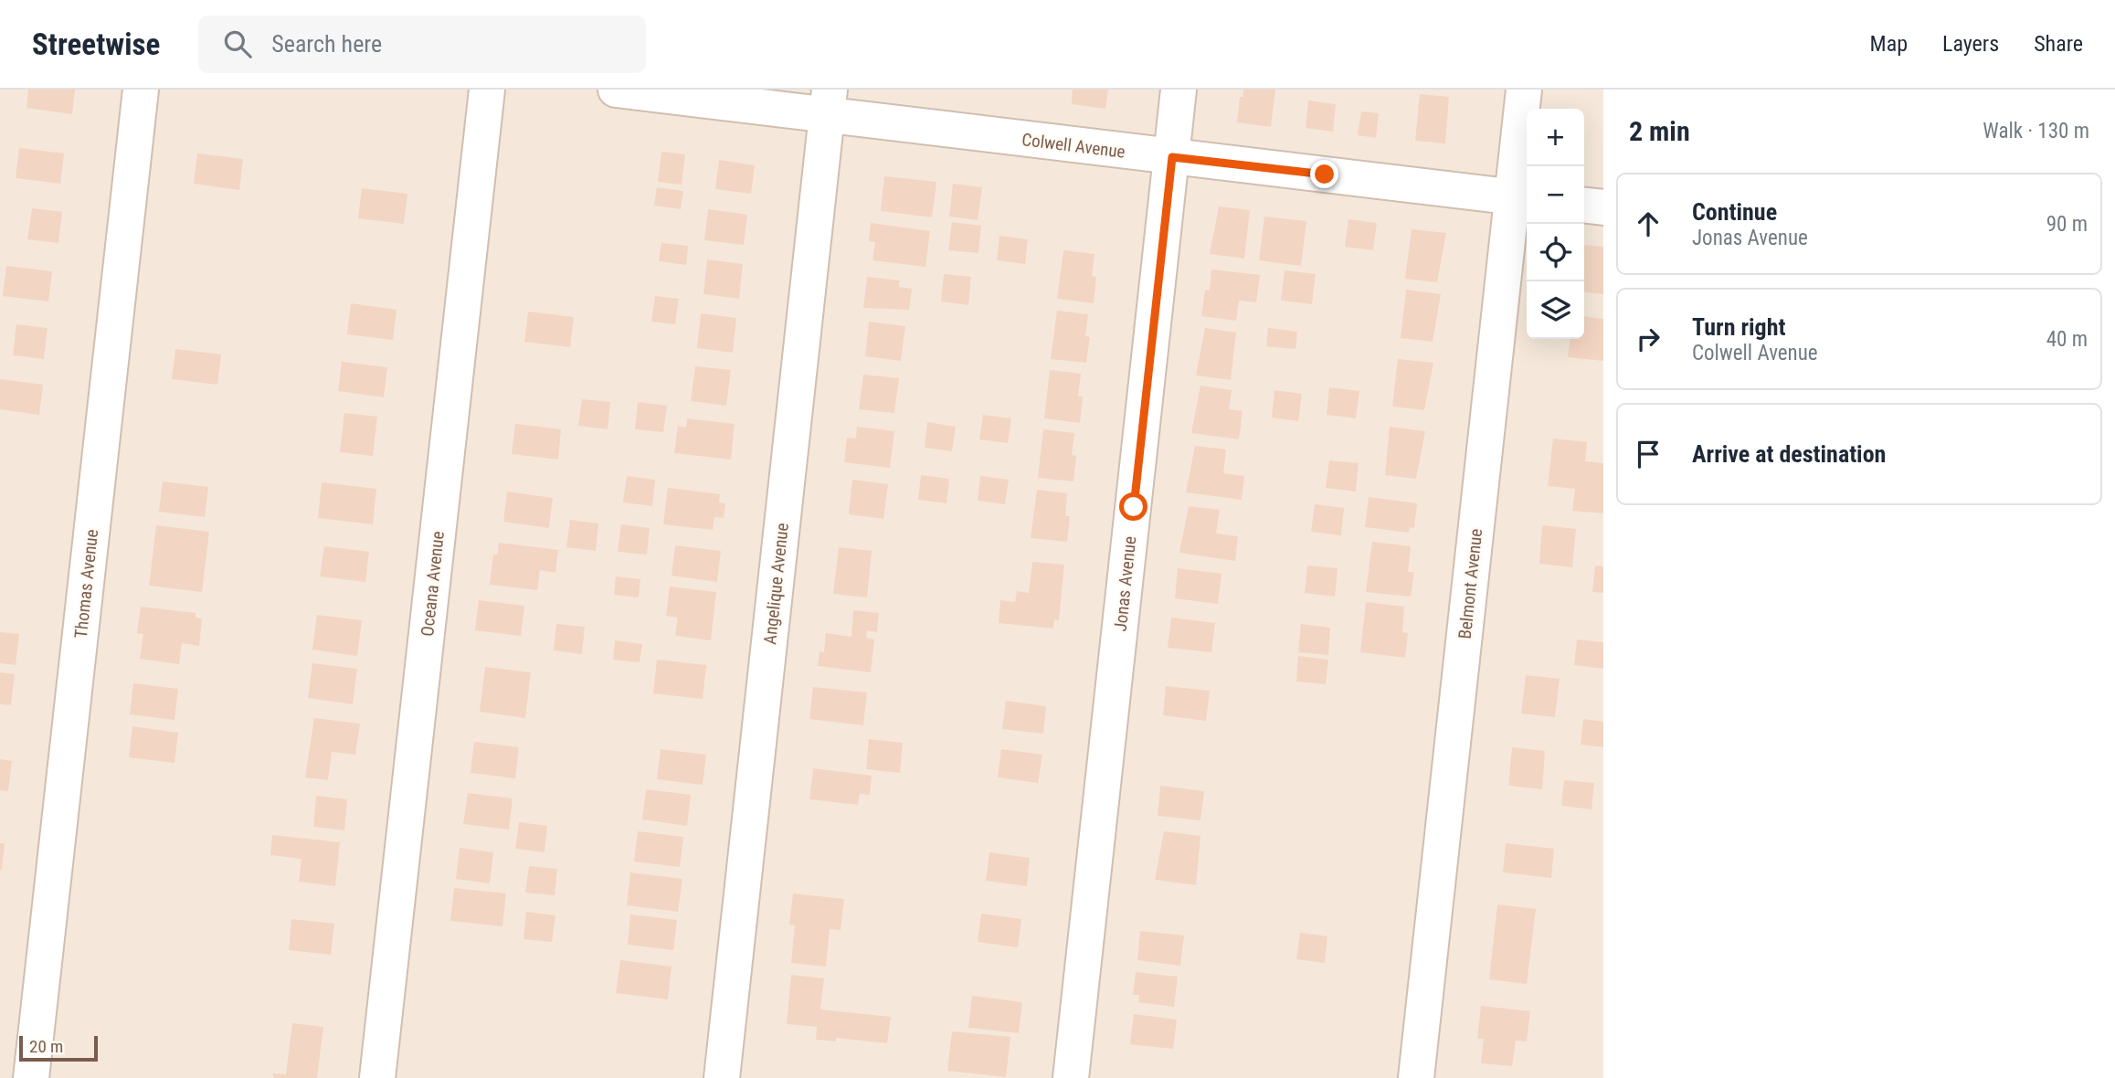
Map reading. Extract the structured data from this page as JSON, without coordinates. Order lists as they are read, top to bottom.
{
  "streets": {
    "street": [
      "Colwell Avenue",
      "Thomas Avenue",
      "Oceana Avenue",
      "Angelique Avenue",
      "Jonas Avenue",
      "Belmont Avenue"
    ]
  },
  "crossings": [
    ["Colwell Avenue", "Angelique Avenue"],
    ["Colwell Avenue", "Jonas Avenue"],
    ["Colwell Avenue", "Belmont Avenue"]
  ],
  "scale_bar": "20 m",
  "page": {
    "header": "Streetwise",
    "search": "Search here",
    "nav": ["Map", "Layers", "Share"],
    "heading": ["2 min", "Walk · 130 m"],
    "map_buttons": ["+", "−"],
    "list": [
      ["Continue", "Jonas Avenue", "90 m"],
      ["Turn right", "Colwell Avenue", "40 m"],
      "Arrive at destination"
    ],
    "scale": "20 m"
  }
}
